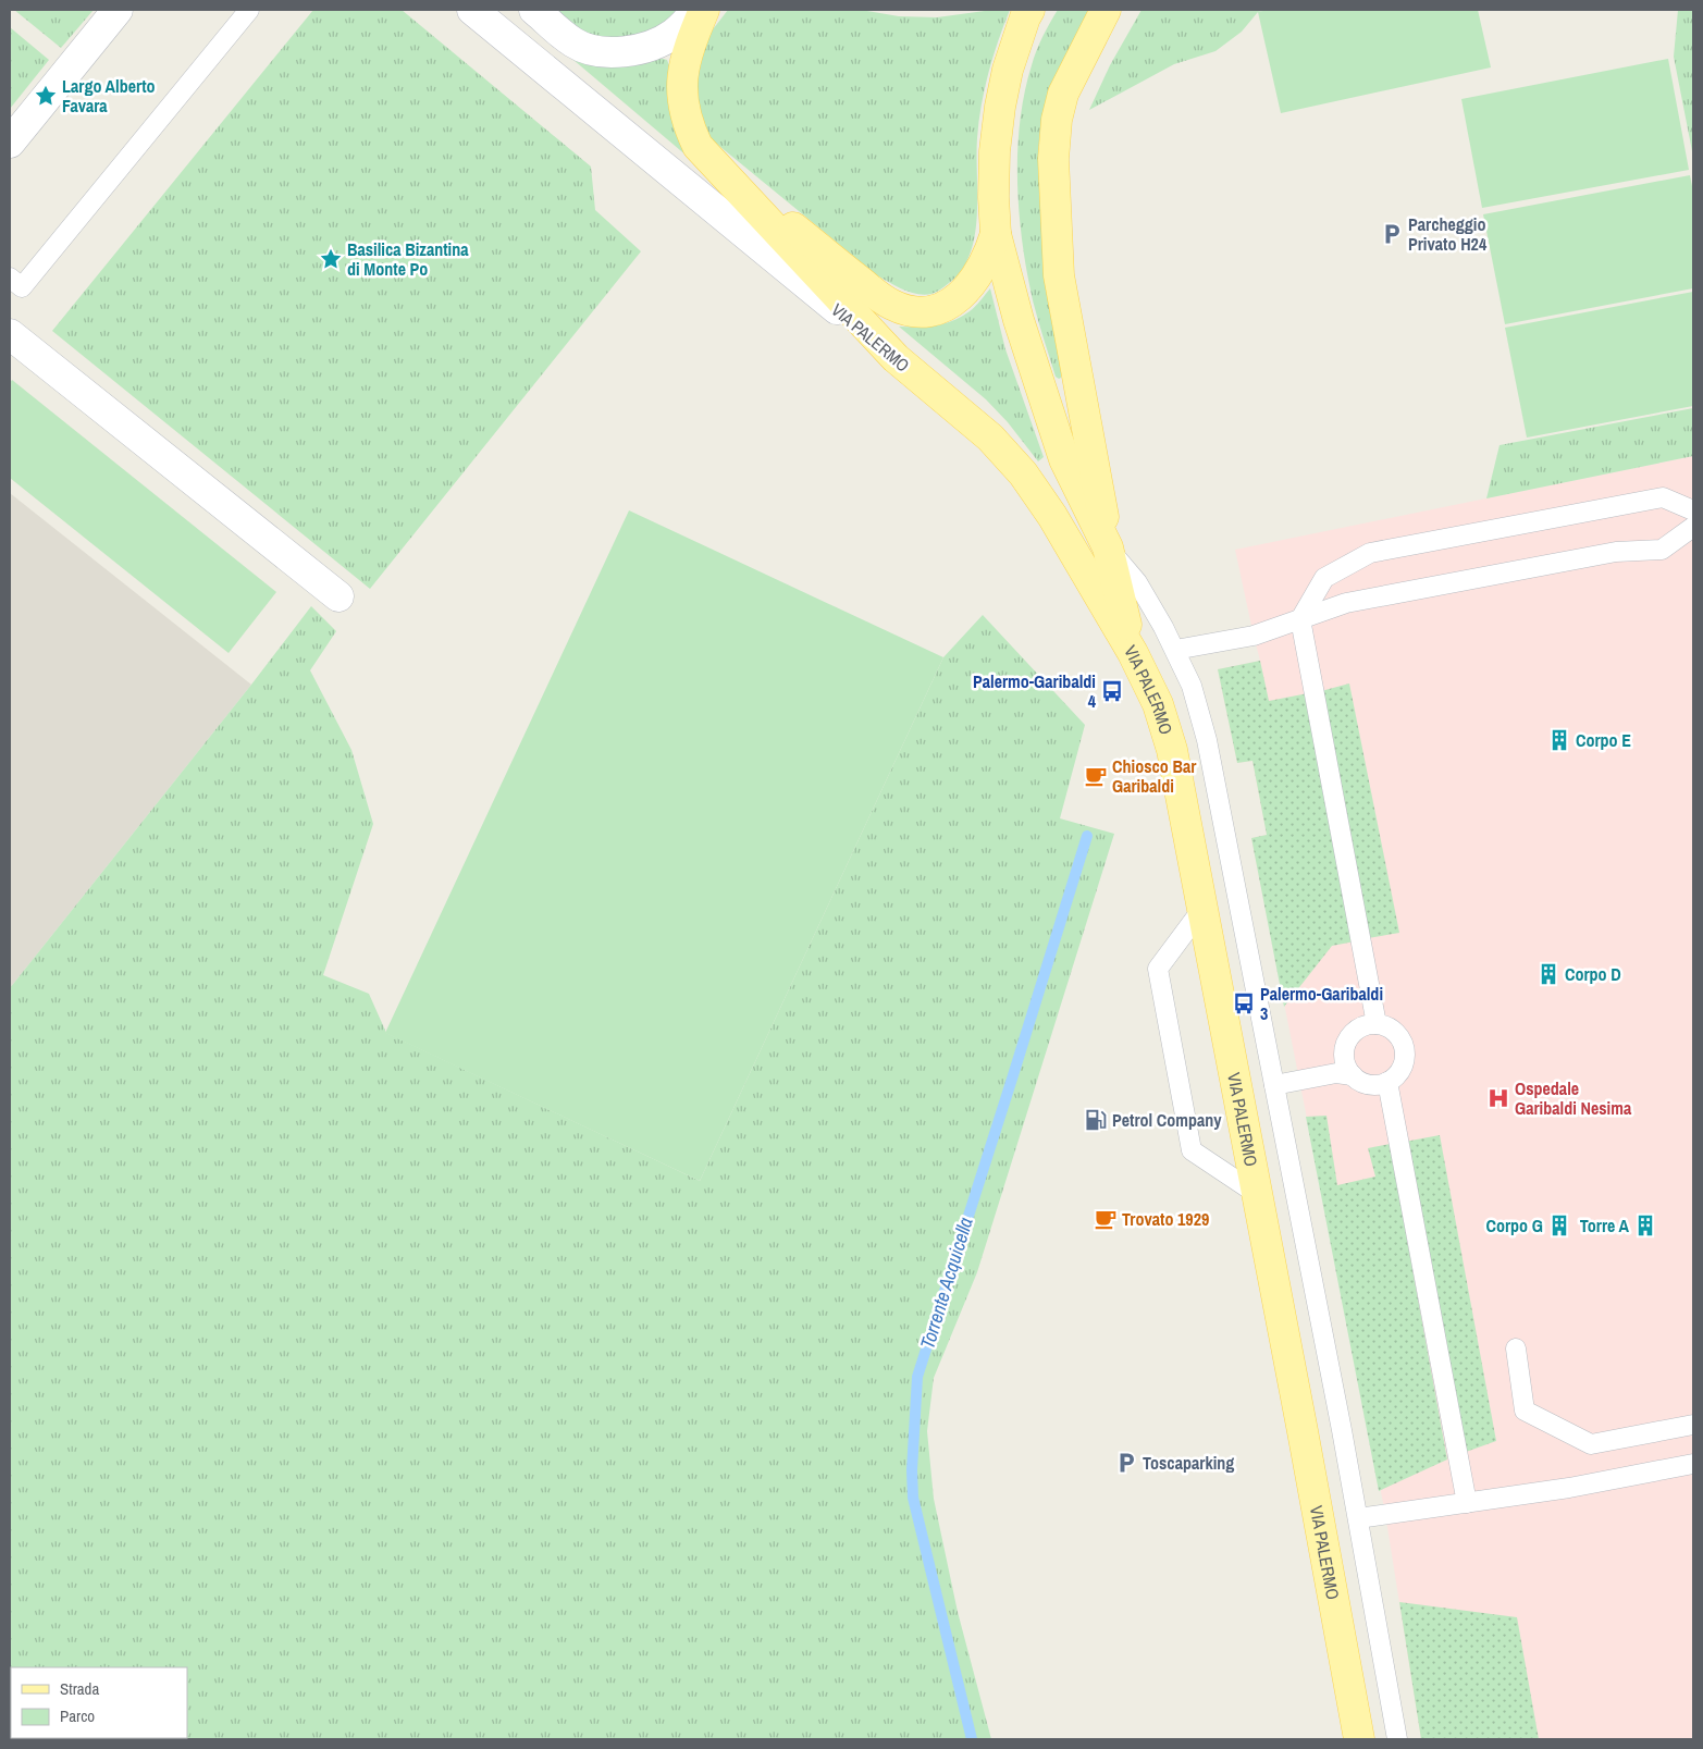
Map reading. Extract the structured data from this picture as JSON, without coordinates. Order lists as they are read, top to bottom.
{
  "streets": {
    "main road": ["VIA PALERMO"]
  },
  "water": ["Torrente Acquicella"],
  "places": {
    "place": ["Largo Alberto Favara", "Basilica Bizantina di Monte Po"],
    "parking": ["Parcheggio Privato H24", "Toscaparking"],
    "bus stop": ["Palermo-Garibaldi 4", "Palermo-Garibaldi 3"],
    "building": [
      "Corpo E",
      "Corpo D",
      "Corpo G",
      "Torre A"
    ],
    "cafe": ["Chiosco Bar Garibaldi", "Trovato 1929"],
    "hospital": ["Ospedale Garibaldi Nesima"],
    "fuel station": ["Petrol Company"]
  },
  "legend": ["Strada", "Parco"]
}
